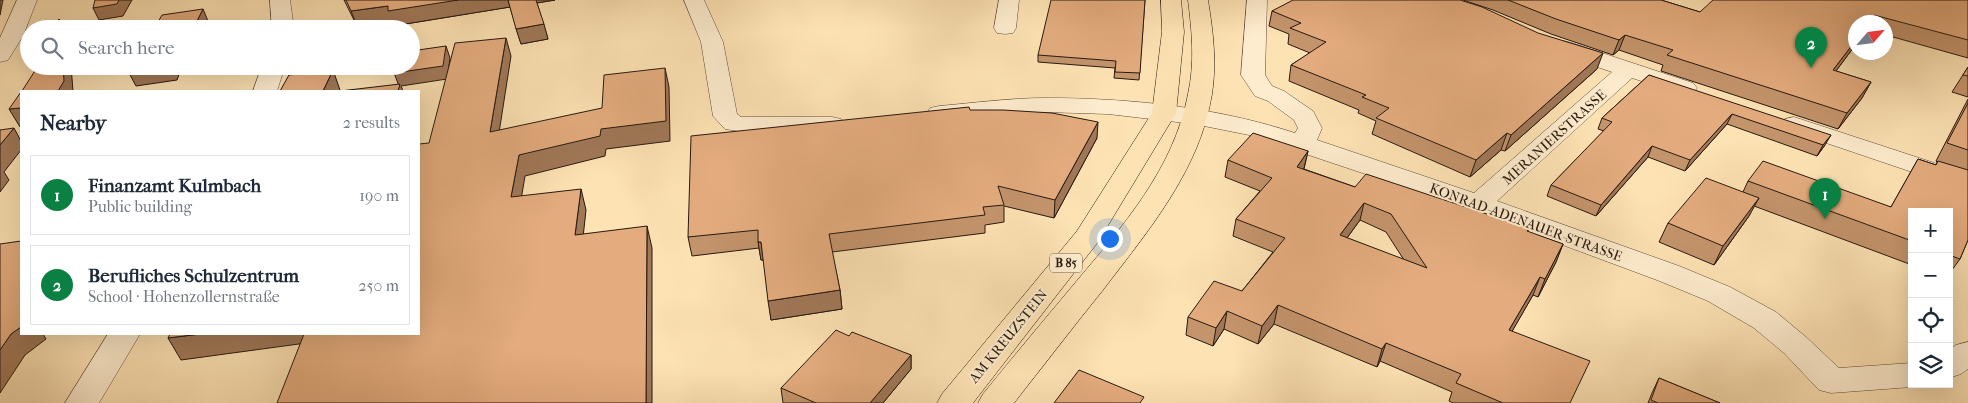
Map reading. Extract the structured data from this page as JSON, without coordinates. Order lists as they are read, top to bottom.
{
  "streets": {
    "main road": ["B 85", "AM KREUZSTEIN"],
    "street": ["MERANIERSTRASSE", "KONRAD-ADENAUER-STRASSE"]
  },
  "crossings": [
    ["MERANIERSTRASSE", "KONRAD-ADENAUER-STRASSE"],
    ["KONRAD-ADENAUER-STRASSE", "B 85"],
    ["KONRAD-ADENAUER-STRASSE", "AM KREUZSTEIN"]
  ],
  "north": "top right",
  "page": {
    "search": "Search here",
    "pins": ["2", "1"],
    "heading": ["Nearby", "2 results"],
    "list": [
      {
        "mark": "1",
        "name": "Finanzamt Kulmbach",
        "note": "Public building",
        "value": "190 m"
      },
      {
        "mark": "2",
        "name": "Berufliches Schulzentrum",
        "note": "School · Hohenzollernstraße",
        "value": "250 m"
      }
    ],
    "map_buttons": ["+", "−"]
  }
}
